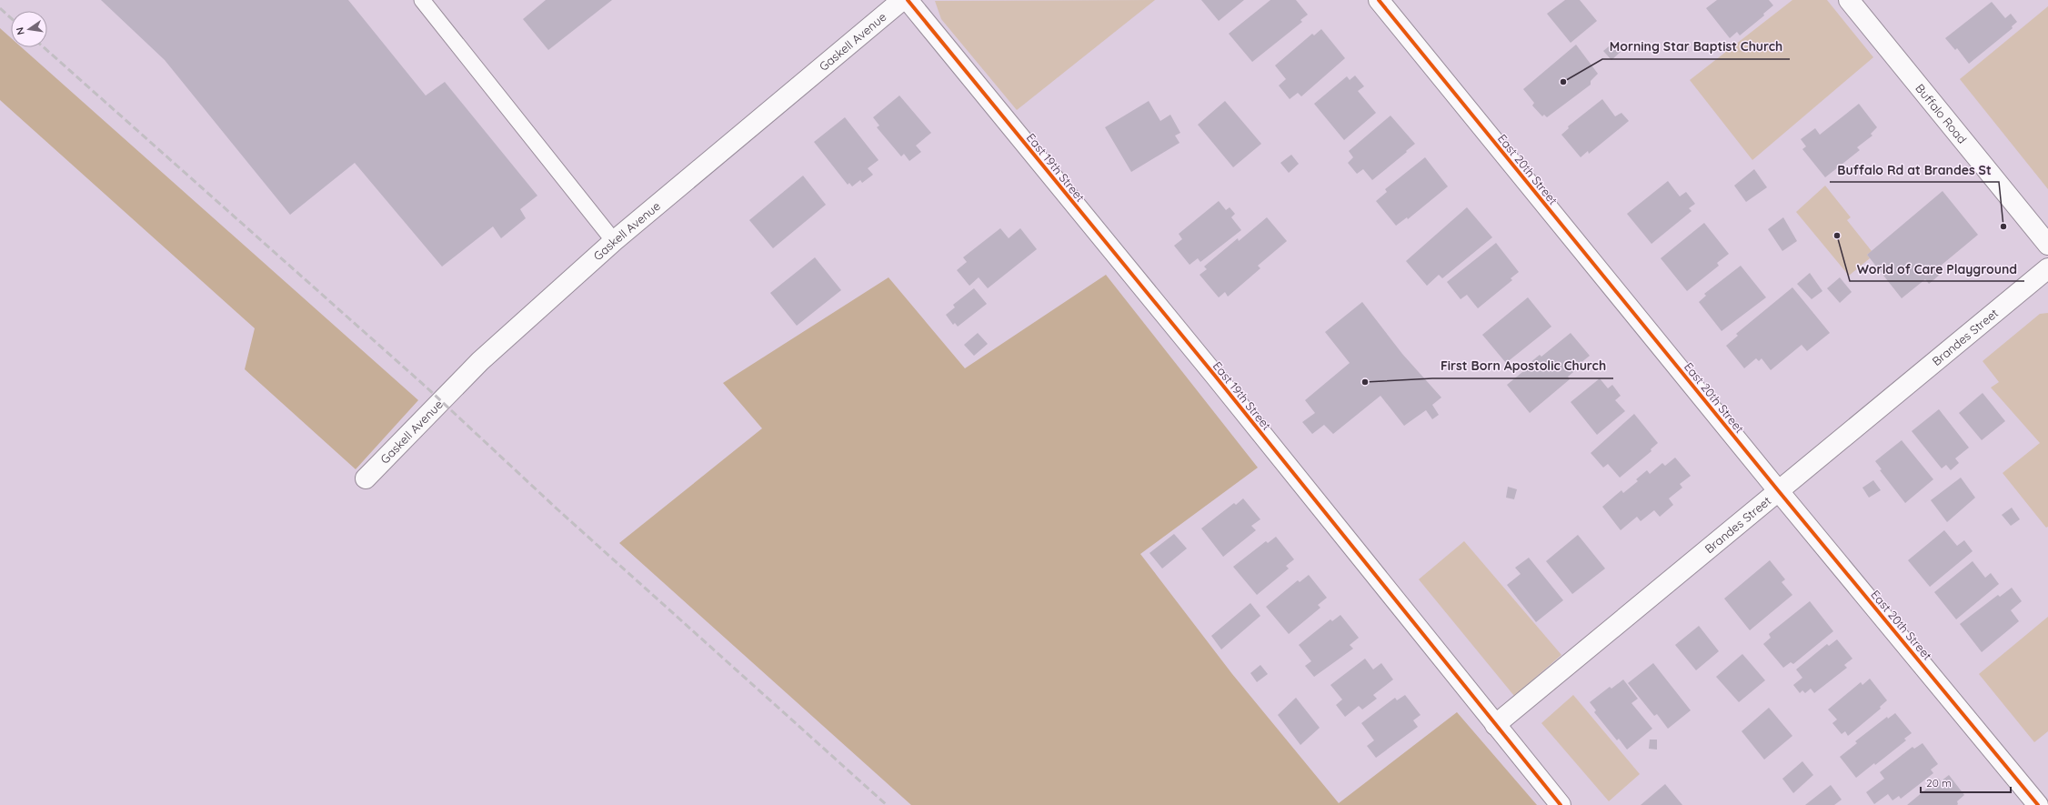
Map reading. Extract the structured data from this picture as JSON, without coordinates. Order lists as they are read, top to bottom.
{
  "streets": {
    "street": [
      "Gaskell Avenue",
      "Buffalo Road",
      "East 19th Street",
      "East 20th Street",
      "Brandes Street"
    ]
  },
  "crossings": [
    ["East 19th Street", "Brandes Street"],
    ["East 20th Street", "Brandes Street"]
  ],
  "places": [
    "Morning Star Baptist Church",
    "Buffalo Rd at Brandes St",
    "World of Care Playground",
    "First Born Apostolic Church"
  ],
  "scale_bar": "20 m",
  "north": "left"
}
